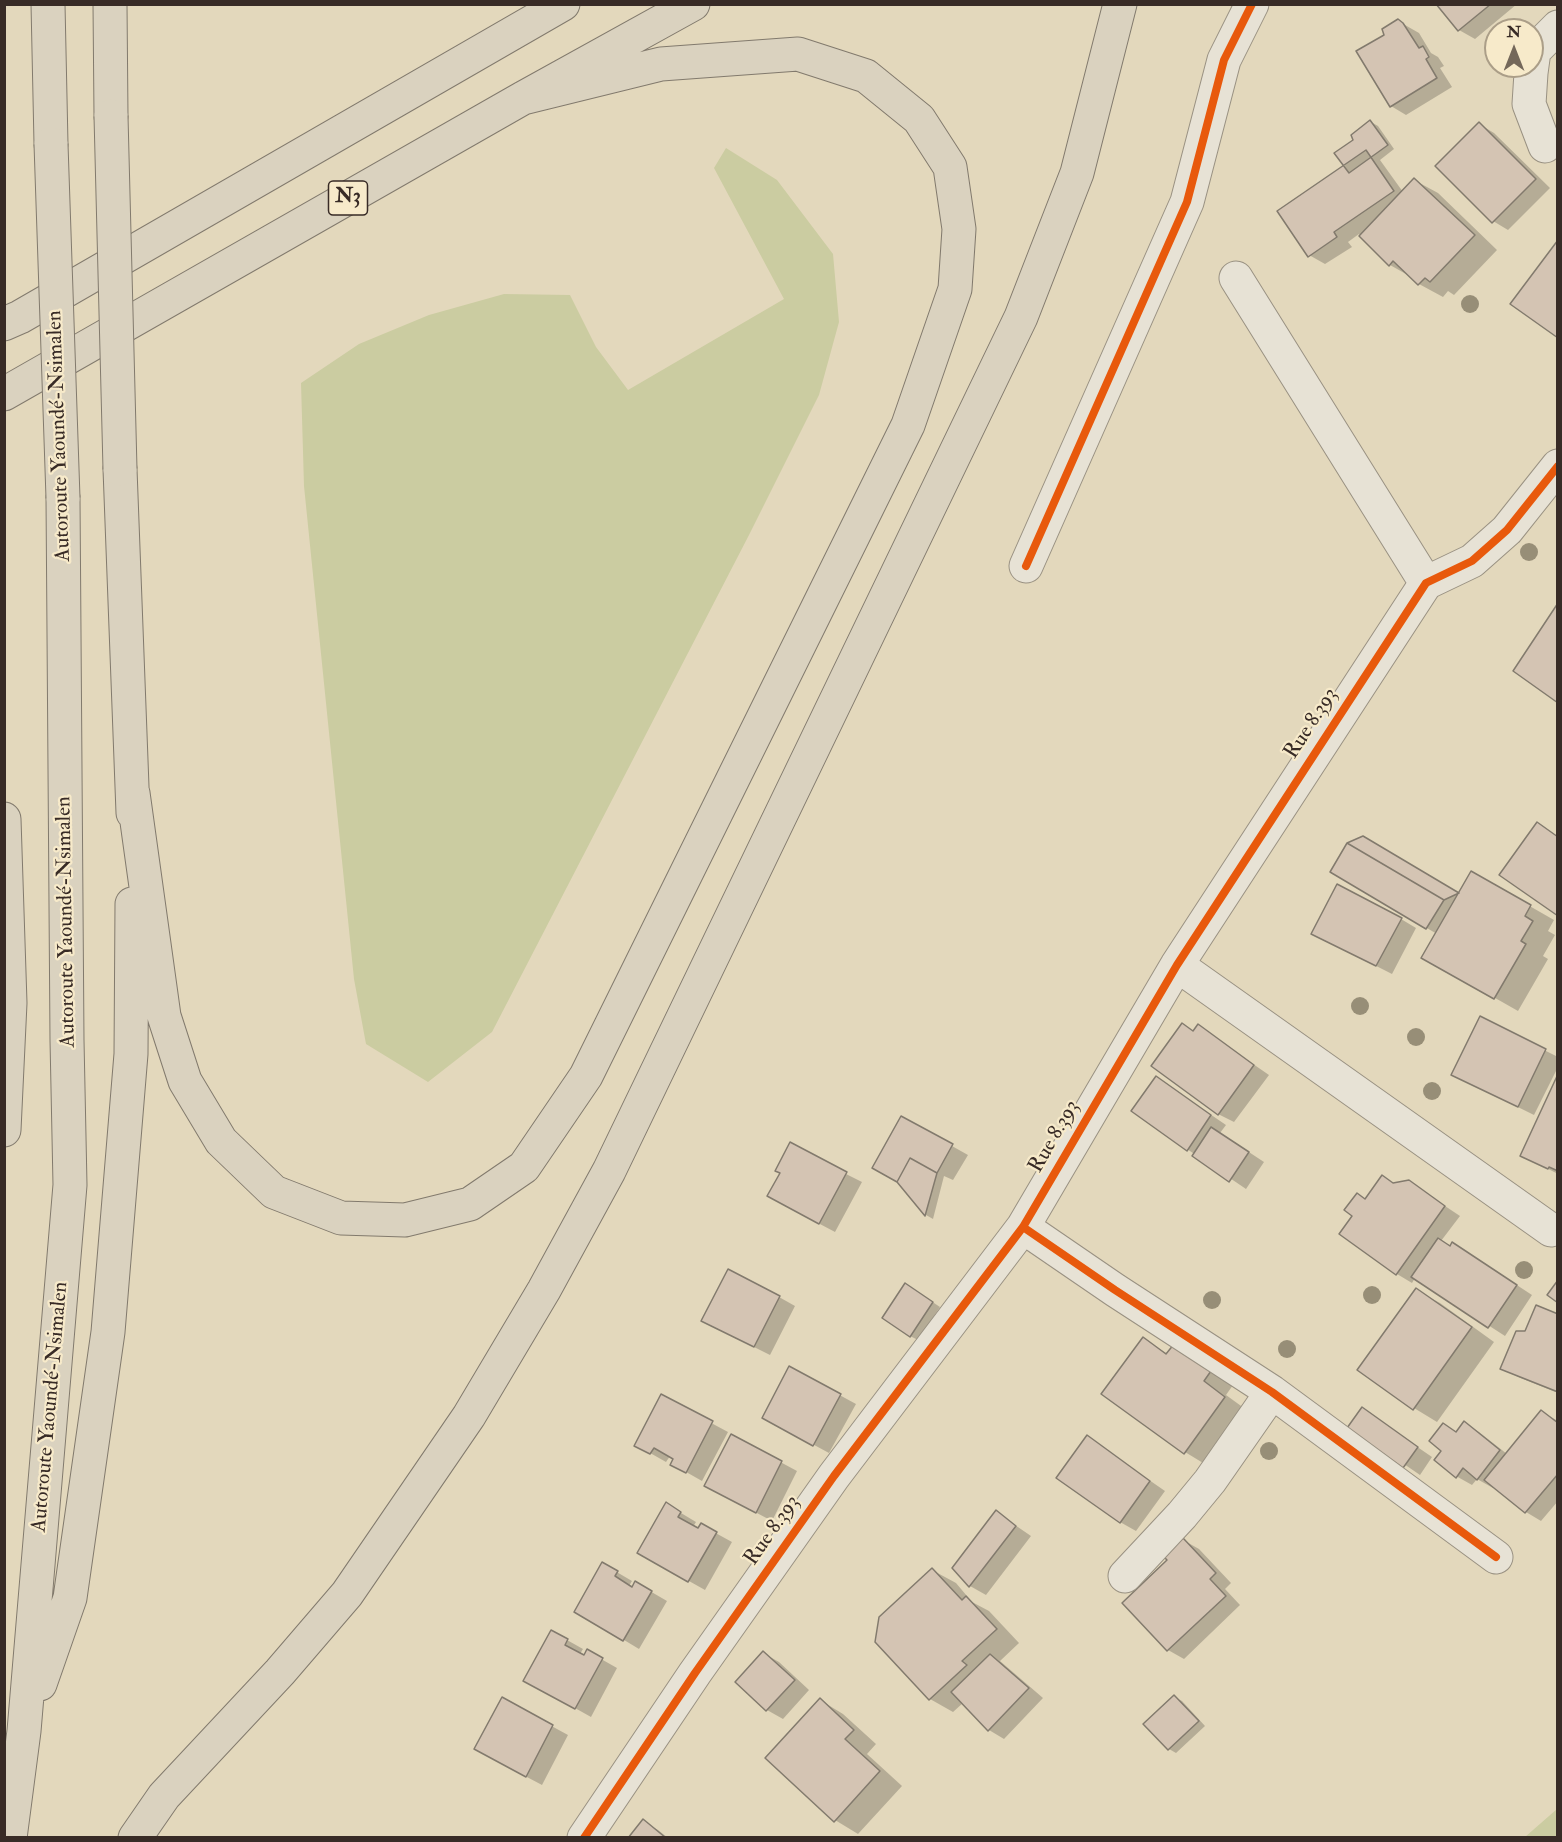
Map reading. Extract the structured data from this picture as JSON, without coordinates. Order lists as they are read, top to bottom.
{
  "streets": {
    "highway": ["N3", "Autoroute Yaoundé-Nsimalen"],
    "street": ["Rue 8.393"]
  },
  "north": "top"
}
